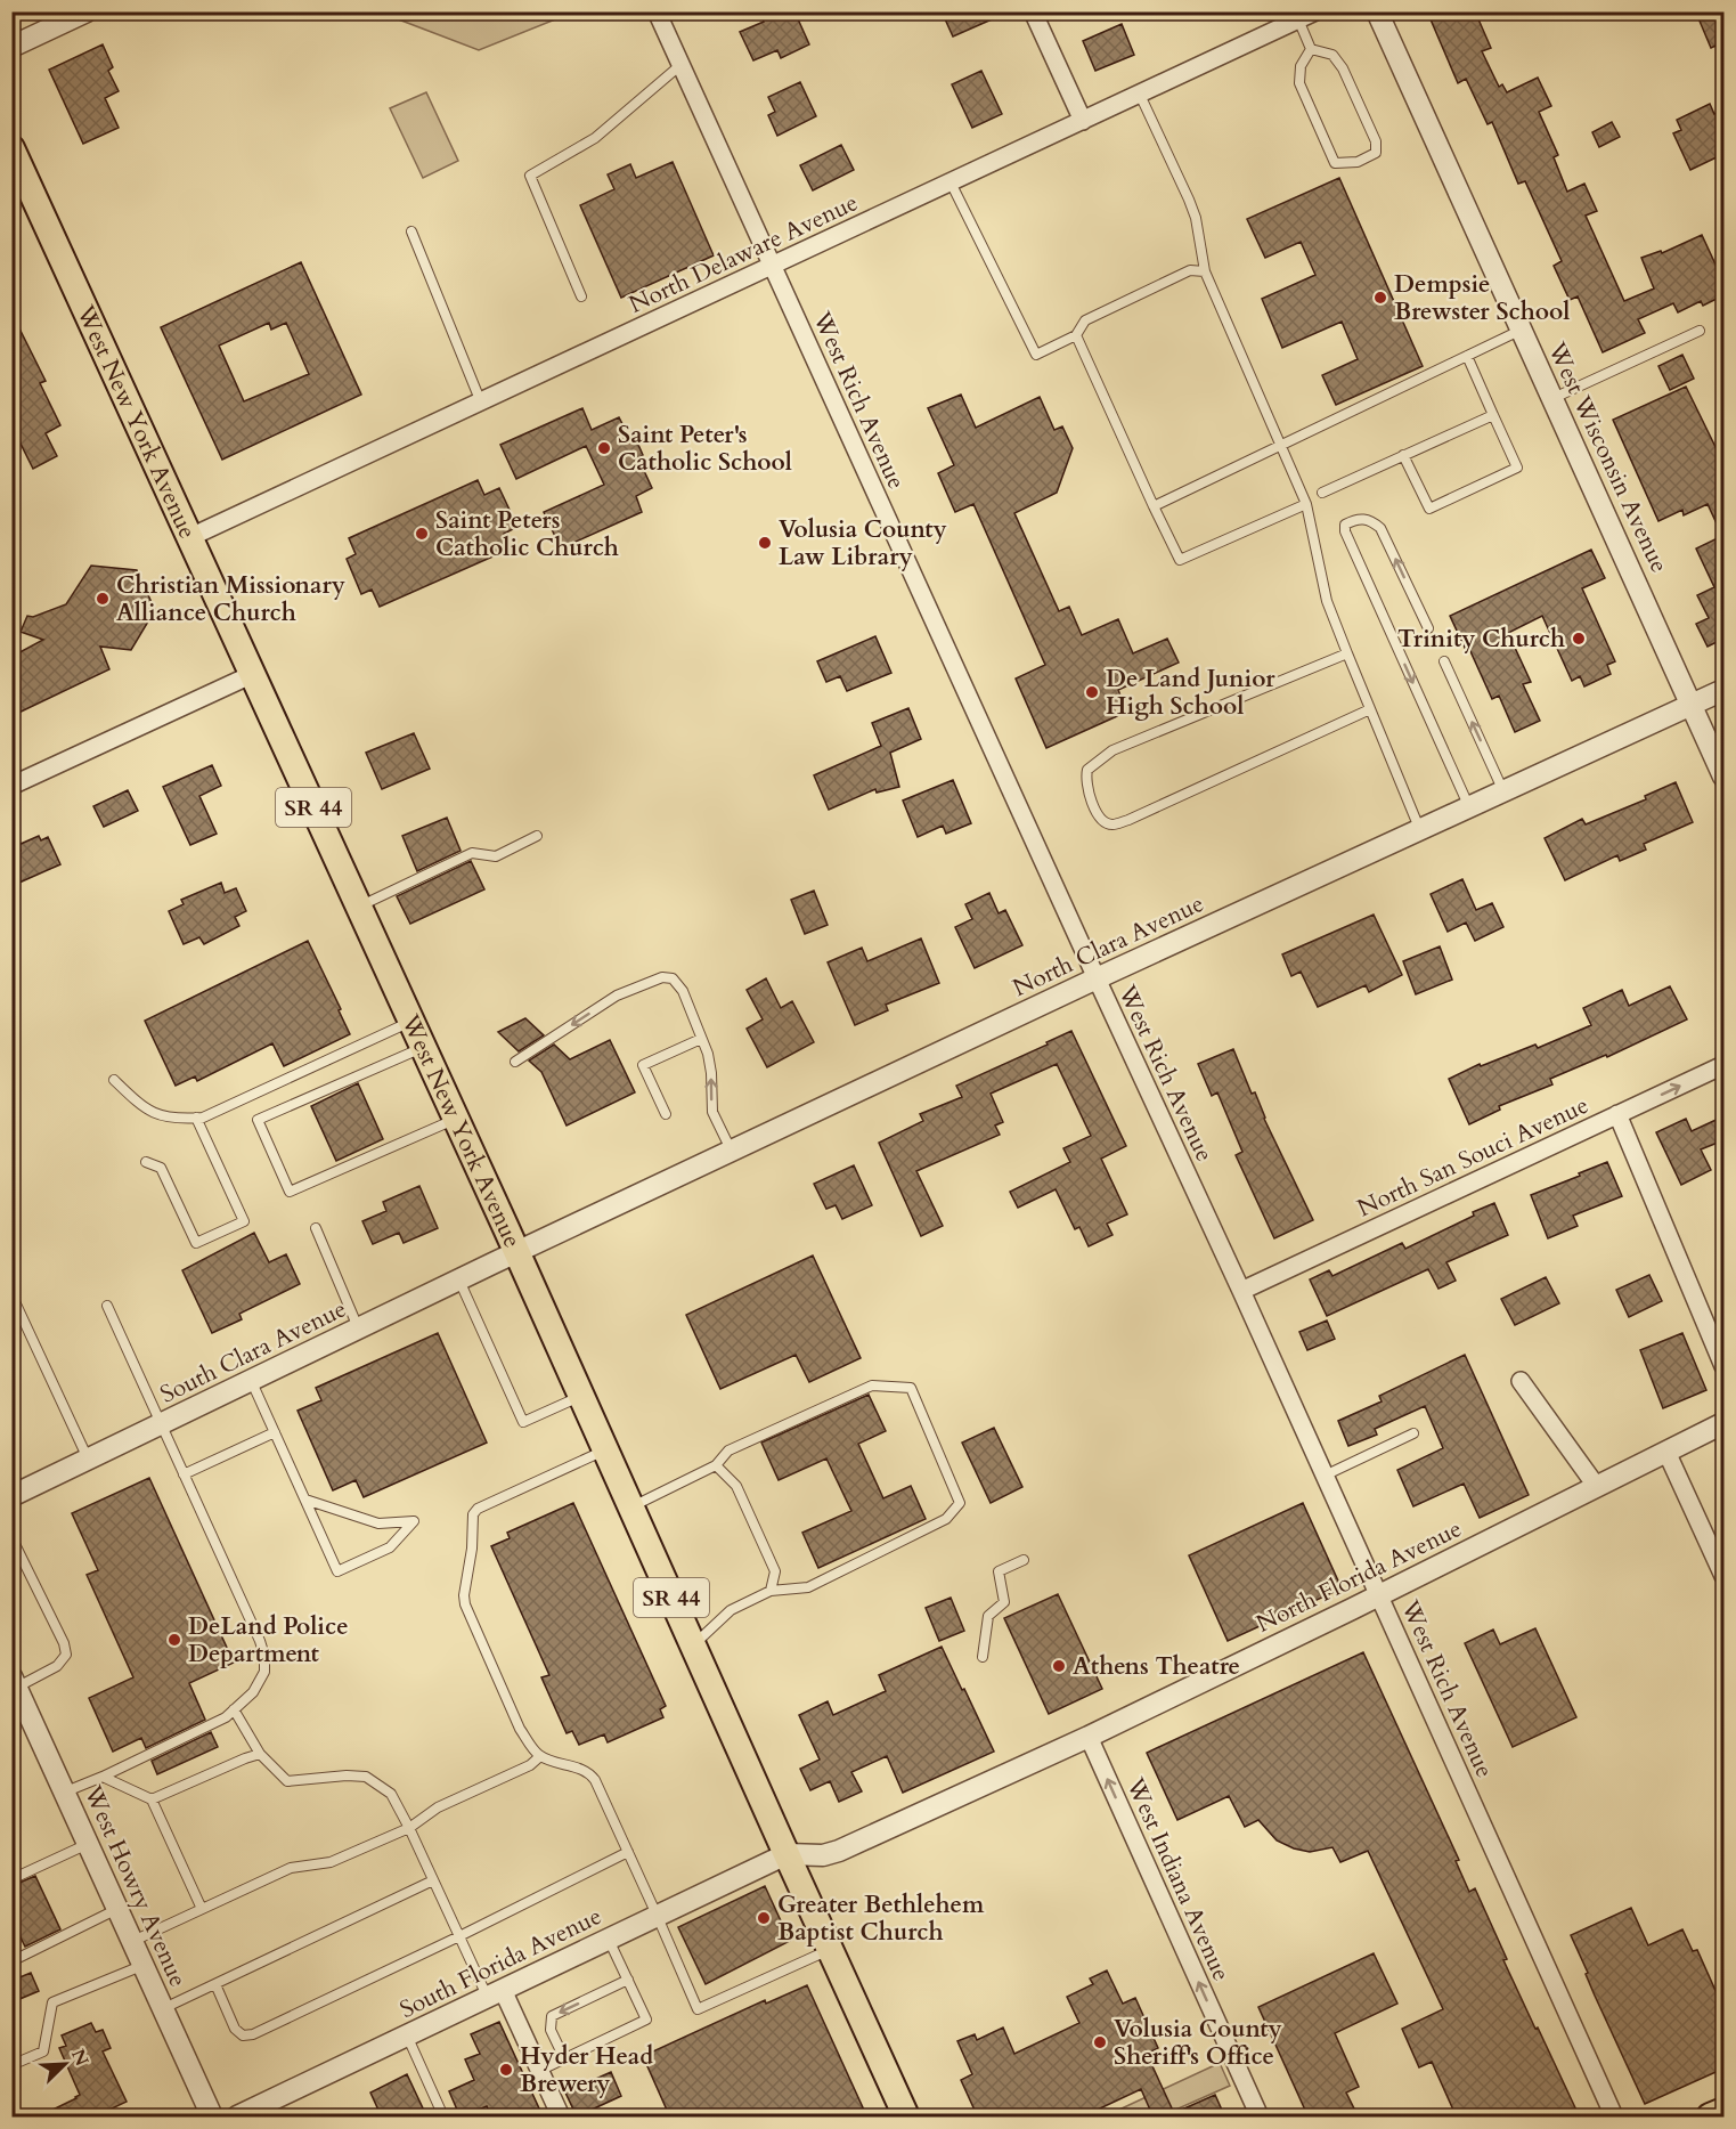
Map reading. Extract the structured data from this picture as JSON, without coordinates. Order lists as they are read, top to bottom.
{
  "streets": {
    "main road": ["West New York Avenue", "SR 44"],
    "street": [
      "North Delaware Avenue",
      "West Rich Avenue",
      "West Wisconsin Avenue",
      "North Clara Avenue",
      "North San Souci Avenue",
      "South Clara Avenue",
      "North Florida Avenue",
      "West Indiana Avenue",
      "West Howry Avenue",
      "South Florida Avenue"
    ]
  },
  "crossings": [
    ["North Delaware Avenue", "West Rich Avenue"],
    ["North Delaware Avenue", "West New York Avenue"],
    ["West Rich Avenue", "North Clara Avenue"],
    ["West Rich Avenue", "North San Souci Avenue"],
    ["West Rich Avenue", "North Florida Avenue"],
    ["West New York Avenue", "North Clara Avenue"],
    ["West New York Avenue", "South Clara Avenue"],
    ["West New York Avenue", "North Florida Avenue"],
    ["West New York Avenue", "South Florida Avenue"],
    ["West Wisconsin Avenue", "North Clara Avenue"],
    ["North Clara Avenue", "South Clara Avenue"],
    ["North Florida Avenue", "West Indiana Avenue"],
    ["North Florida Avenue", "South Florida Avenue"]
  ],
  "one_way": ["West Indiana Avenue"],
  "places": [
    "Dempsie Brewster School",
    "Saint Peter's Catholic School",
    "Saint Peters Catholic Church",
    "Volusia County Law Library",
    "Christian Missionary Alliance Church",
    "Trinity Church",
    "De Land Junior High School",
    "DeLand Police Department",
    "Athens Theatre",
    "Greater Bethlehem Baptist Church",
    "Volusia County Sheriff's Office",
    "Hyder Head Brewery"
  ],
  "north": "top right"
}
